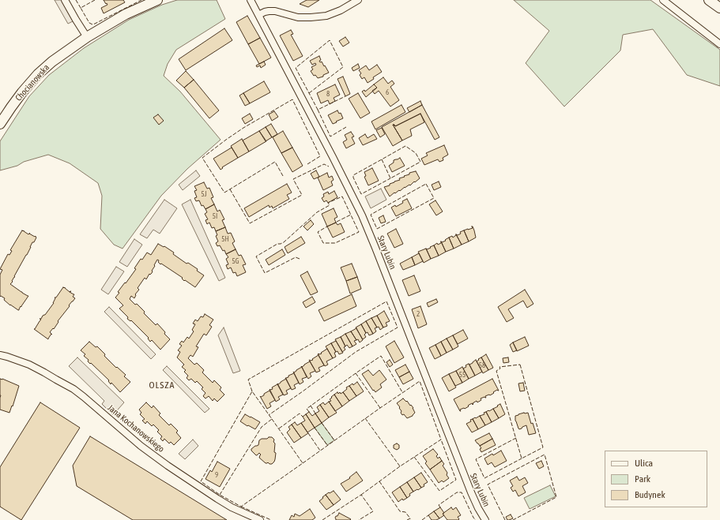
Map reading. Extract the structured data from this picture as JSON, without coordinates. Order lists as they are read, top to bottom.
{
  "streets": {
    "street": ["Chocianowska", "Stary Lubin", "Jana Kochanowskiego"]
  },
  "districts": ["OLSZA"],
  "house_numbers": [
    "6",
    "8",
    "5J",
    "5I",
    "5H",
    "5G",
    "2",
    "58",
    "55",
    "9"
  ],
  "legend": ["Ulica", "Park", "Budynek"]
}
